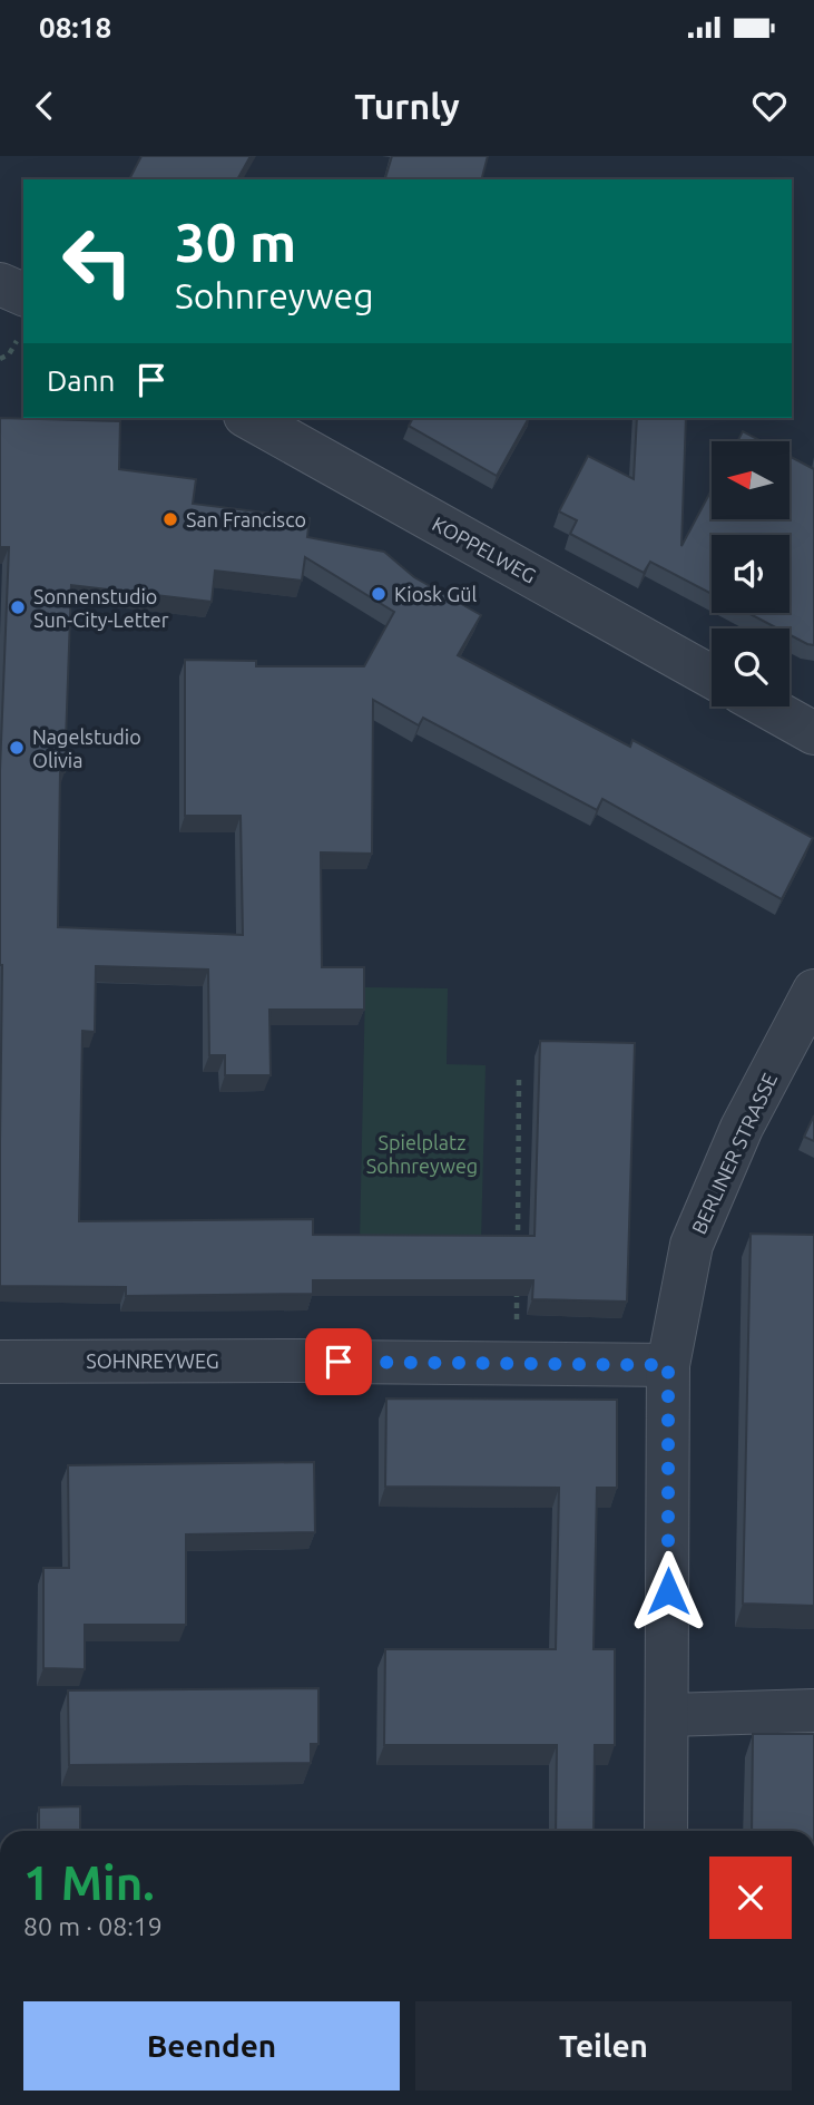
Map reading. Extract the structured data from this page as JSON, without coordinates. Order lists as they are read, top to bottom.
{
  "streets": {
    "street": ["KOPPELWEG", "BERLINER STRASSE", "SOHNREYWEG"]
  },
  "crossings": [
    ["BERLINER STRASSE", "SOHNREYWEG"]
  ],
  "parks": ["Spielplatz Sohnreyweg"],
  "places": [
    "San Francisco",
    "Kiosk Gül",
    "Sonnenstudio Sun-City-Letter",
    "Nagelstudio Olivia"
  ],
  "north": "left",
  "page": {
    "status": "08:18",
    "header": "Turnly",
    "turn": ["30 m", "Sohnreyweg"],
    "then": "Dann",
    "heading": ["1 Min.", "80 m · 08:19"],
    "buttons": ["Beenden", "Teilen"]
  }
}
